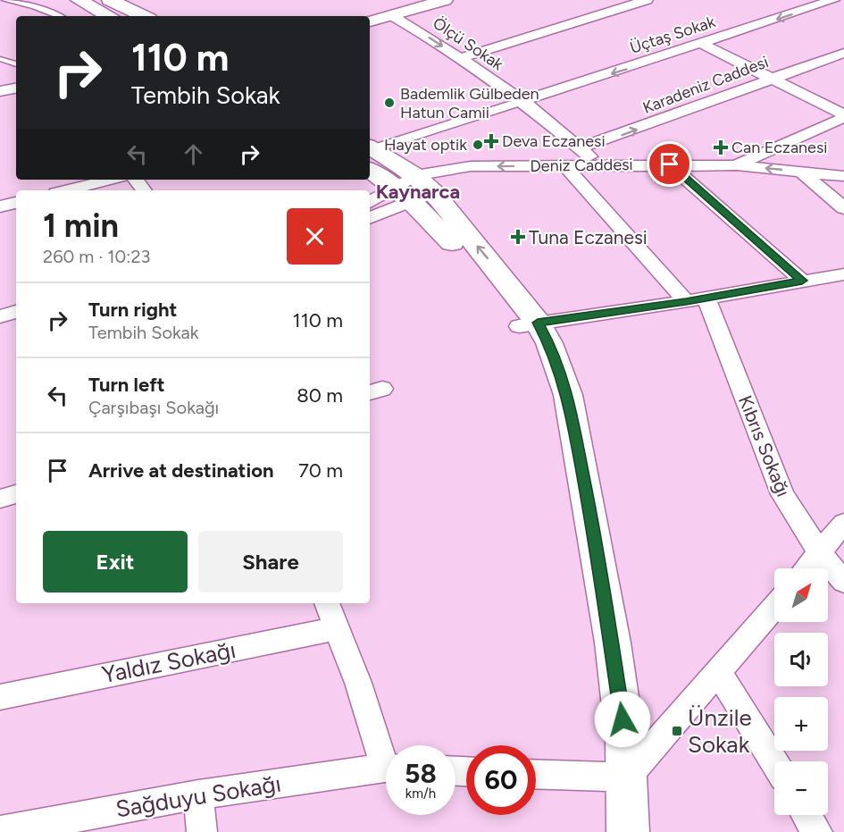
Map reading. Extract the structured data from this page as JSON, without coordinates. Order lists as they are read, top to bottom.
{
  "streets": {
    "street": [
      "Üçtaş Sokak",
      "Ölçü Sokak",
      "Karadeniz Caddesi",
      "Deniz Caddesi",
      "Kıbrıs Sokağı",
      "Yaldız Sokağı",
      "Sağduyu Sokağı"
    ]
  },
  "crossings": [
    ["Üçtaş Sokak", "Ölçü Sokak"],
    ["Ölçü Sokak", "Karadeniz Caddesi"],
    ["Ölçü Sokak", "Deniz Caddesi"]
  ],
  "districts": ["Kaynarca"],
  "places": {
    "other": ["Bademlik Gülbeden Hatun Camii", "Hayat optik"],
    "health": ["Deva Eczanesi", "Can Eczanesi", "Tuna Eczanesi"],
    "transit": ["Ünzile Sokak"]
  },
  "north": "top right",
  "page": {
    "turn": ["110 m", "Tembih Sokak"],
    "heading": ["1 min", "260 m · 10:23"],
    "list": [
      {
        "name": "Turn right",
        "note": "Tembih Sokak",
        "value": "110 m"
      },
      {
        "name": "Turn left",
        "note": "Çarşıbaşı Sokağı",
        "value": "80 m"
      },
      {
        "name": "Arrive at destination",
        "value": "70 m"
      }
    ],
    "buttons": ["Exit", "Share"],
    "map_buttons": ["+", "−"],
    "speed": "58 km/h",
    "limit": "60"
  }
}
